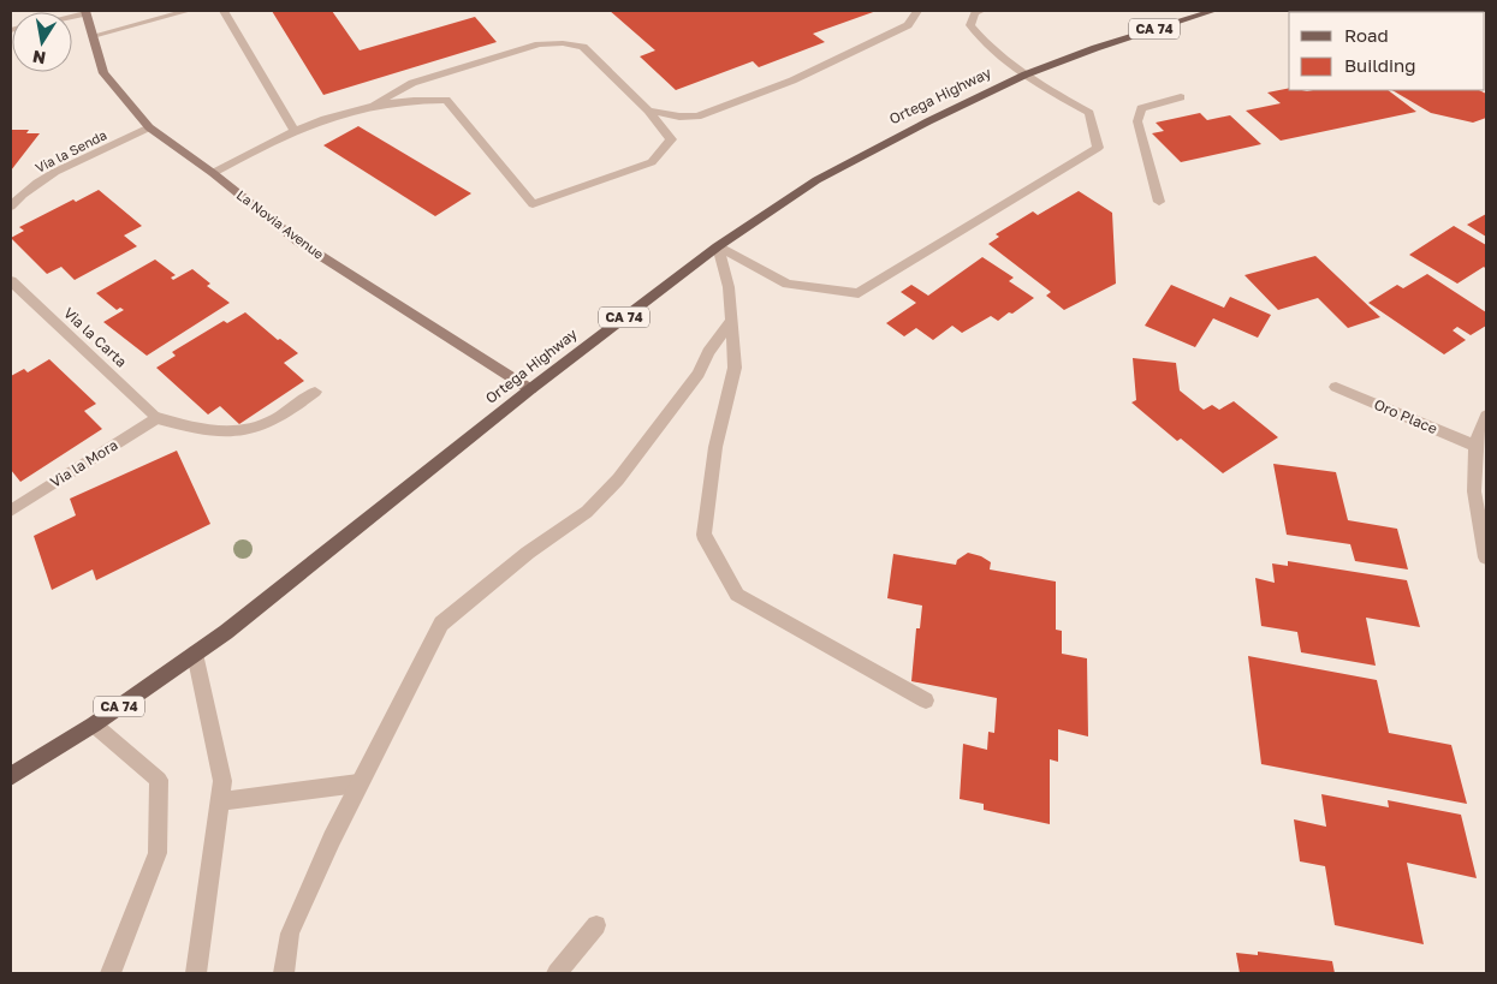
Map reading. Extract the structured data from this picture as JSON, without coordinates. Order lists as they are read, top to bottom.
{
  "streets": {
    "main road": ["CA 74", "Ortega Highway", "La Novia Avenue"],
    "street": [
      "Via la Senda",
      "Via la Carta",
      "Oro Place",
      "Via la Mora"
    ]
  },
  "crossings": [
    ["Ortega Highway", "La Novia Avenue"],
    ["Via la Senda", "La Novia Avenue"],
    ["Via la Carta", "Via la Mora"]
  ],
  "legend": ["Road", "Building"],
  "north": "bottom"
}
